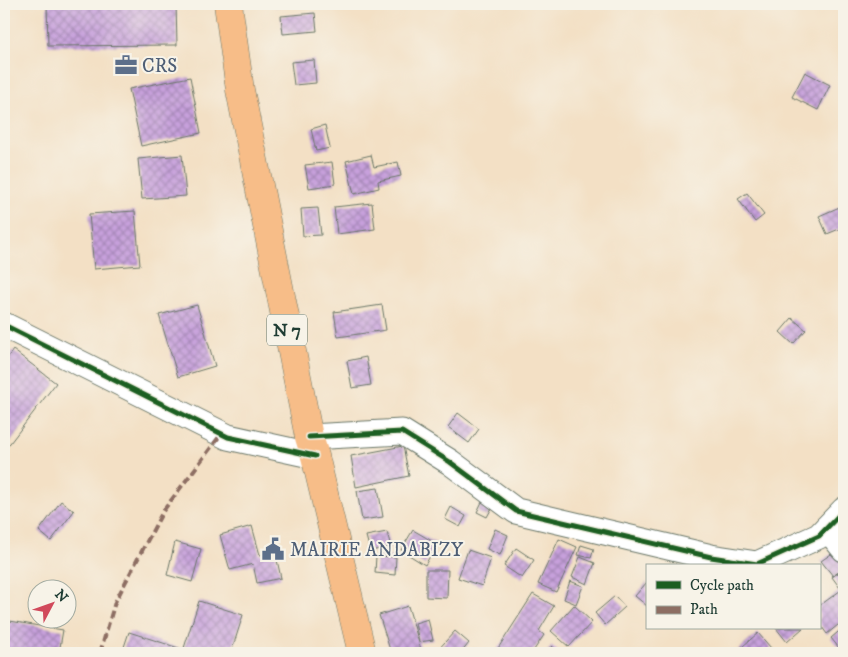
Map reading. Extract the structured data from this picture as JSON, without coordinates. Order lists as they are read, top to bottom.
{
  "streets": {
    "main road": ["N 7"]
  },
  "places": {
    "office": ["CRS"],
    "public building": ["MAIRIE ANDABIZY"]
  },
  "legend": ["Cycle path", "Path"],
  "north": "top right"
}
